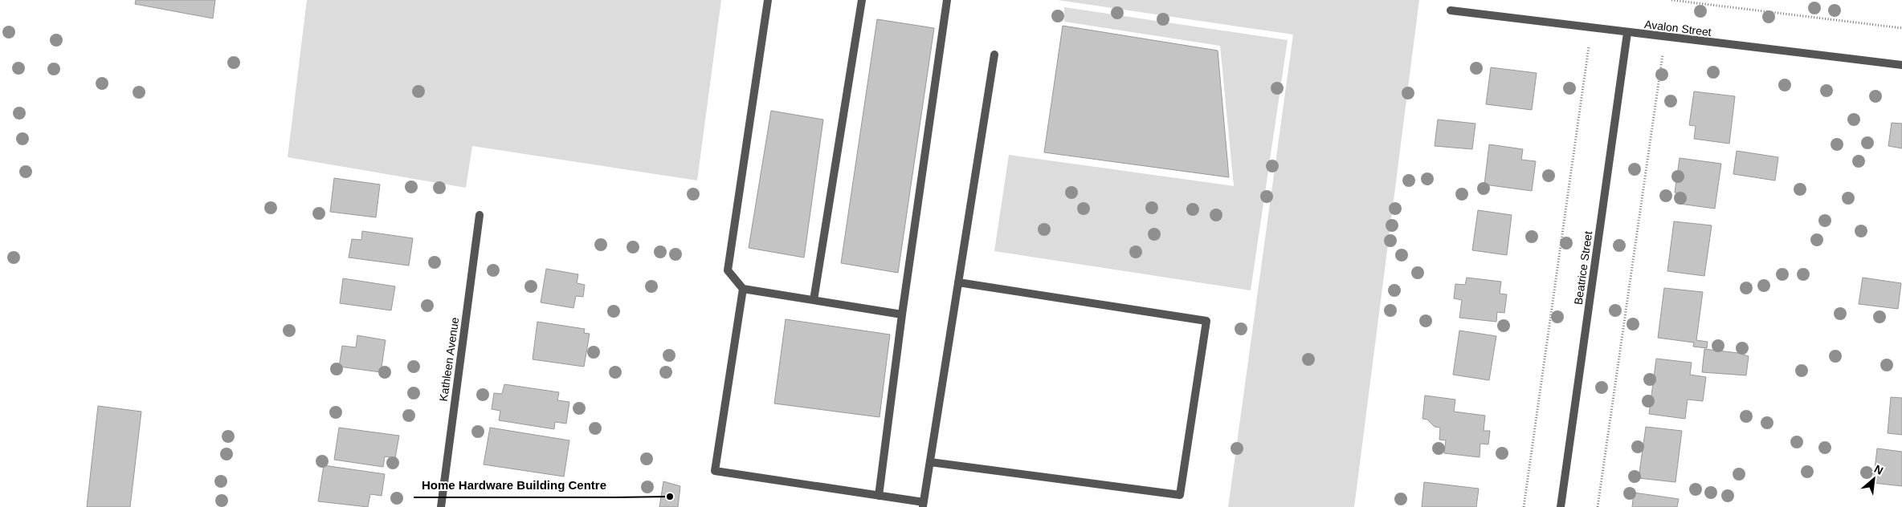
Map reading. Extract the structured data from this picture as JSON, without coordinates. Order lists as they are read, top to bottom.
{
  "streets": {
    "street": ["Avalon Street", "Beatrice Street", "Kathleen Avenue"]
  },
  "crossings": [
    ["Avalon Street", "Beatrice Street"]
  ],
  "places": ["Home Hardware Building Centre"],
  "north": "top right"
}
